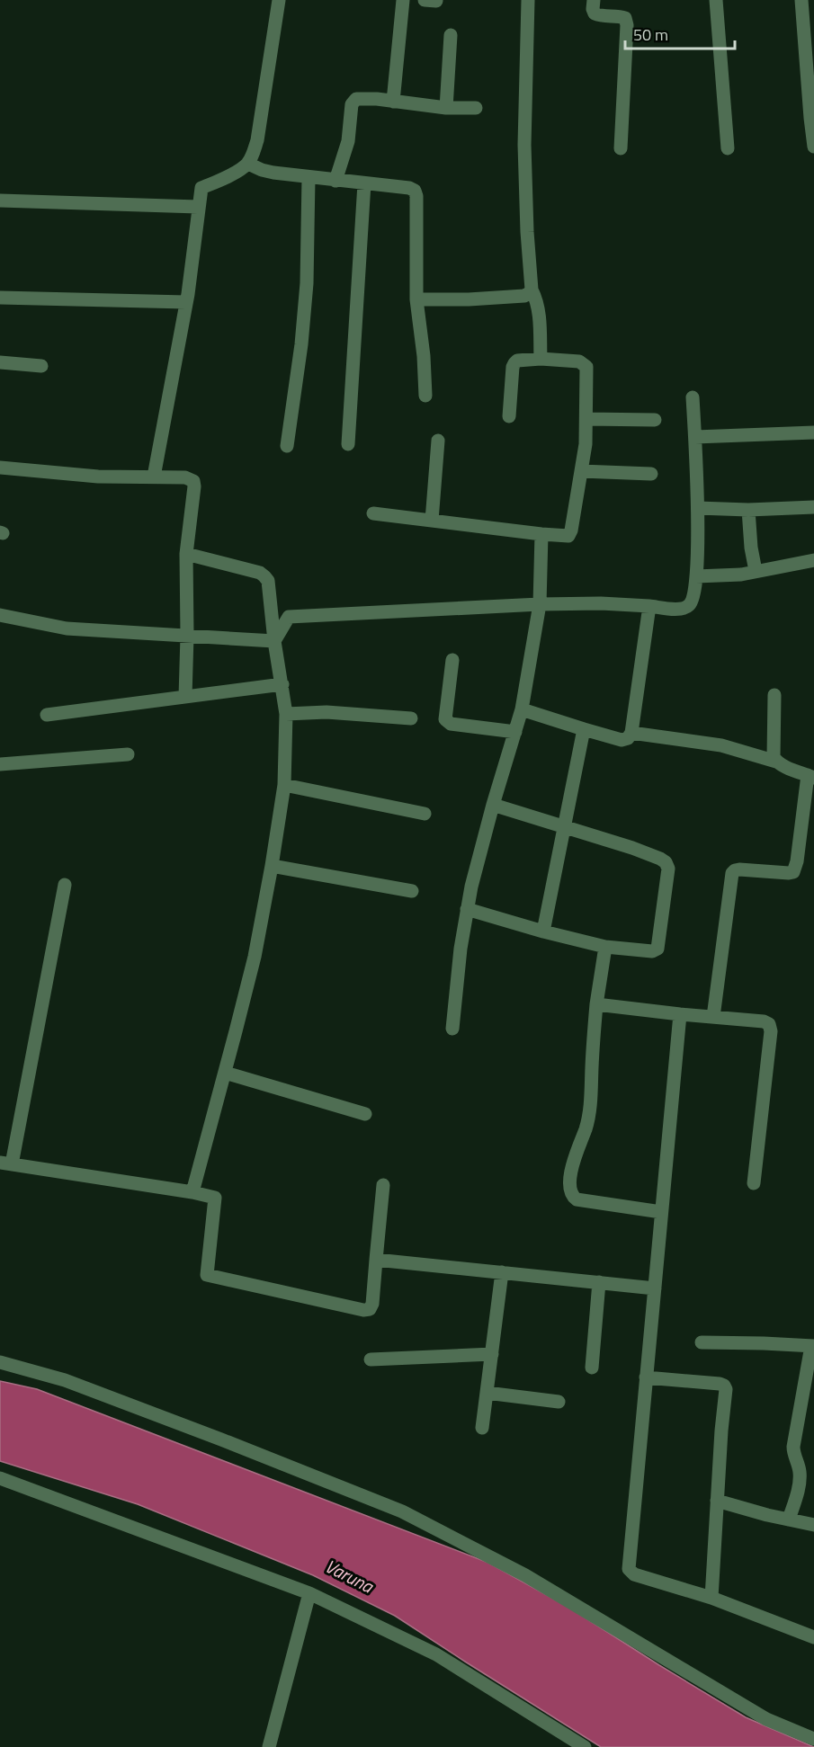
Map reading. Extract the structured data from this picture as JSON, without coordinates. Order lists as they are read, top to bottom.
{
  "water": ["Varuna"],
  "scale_bar": "50 m"
}
